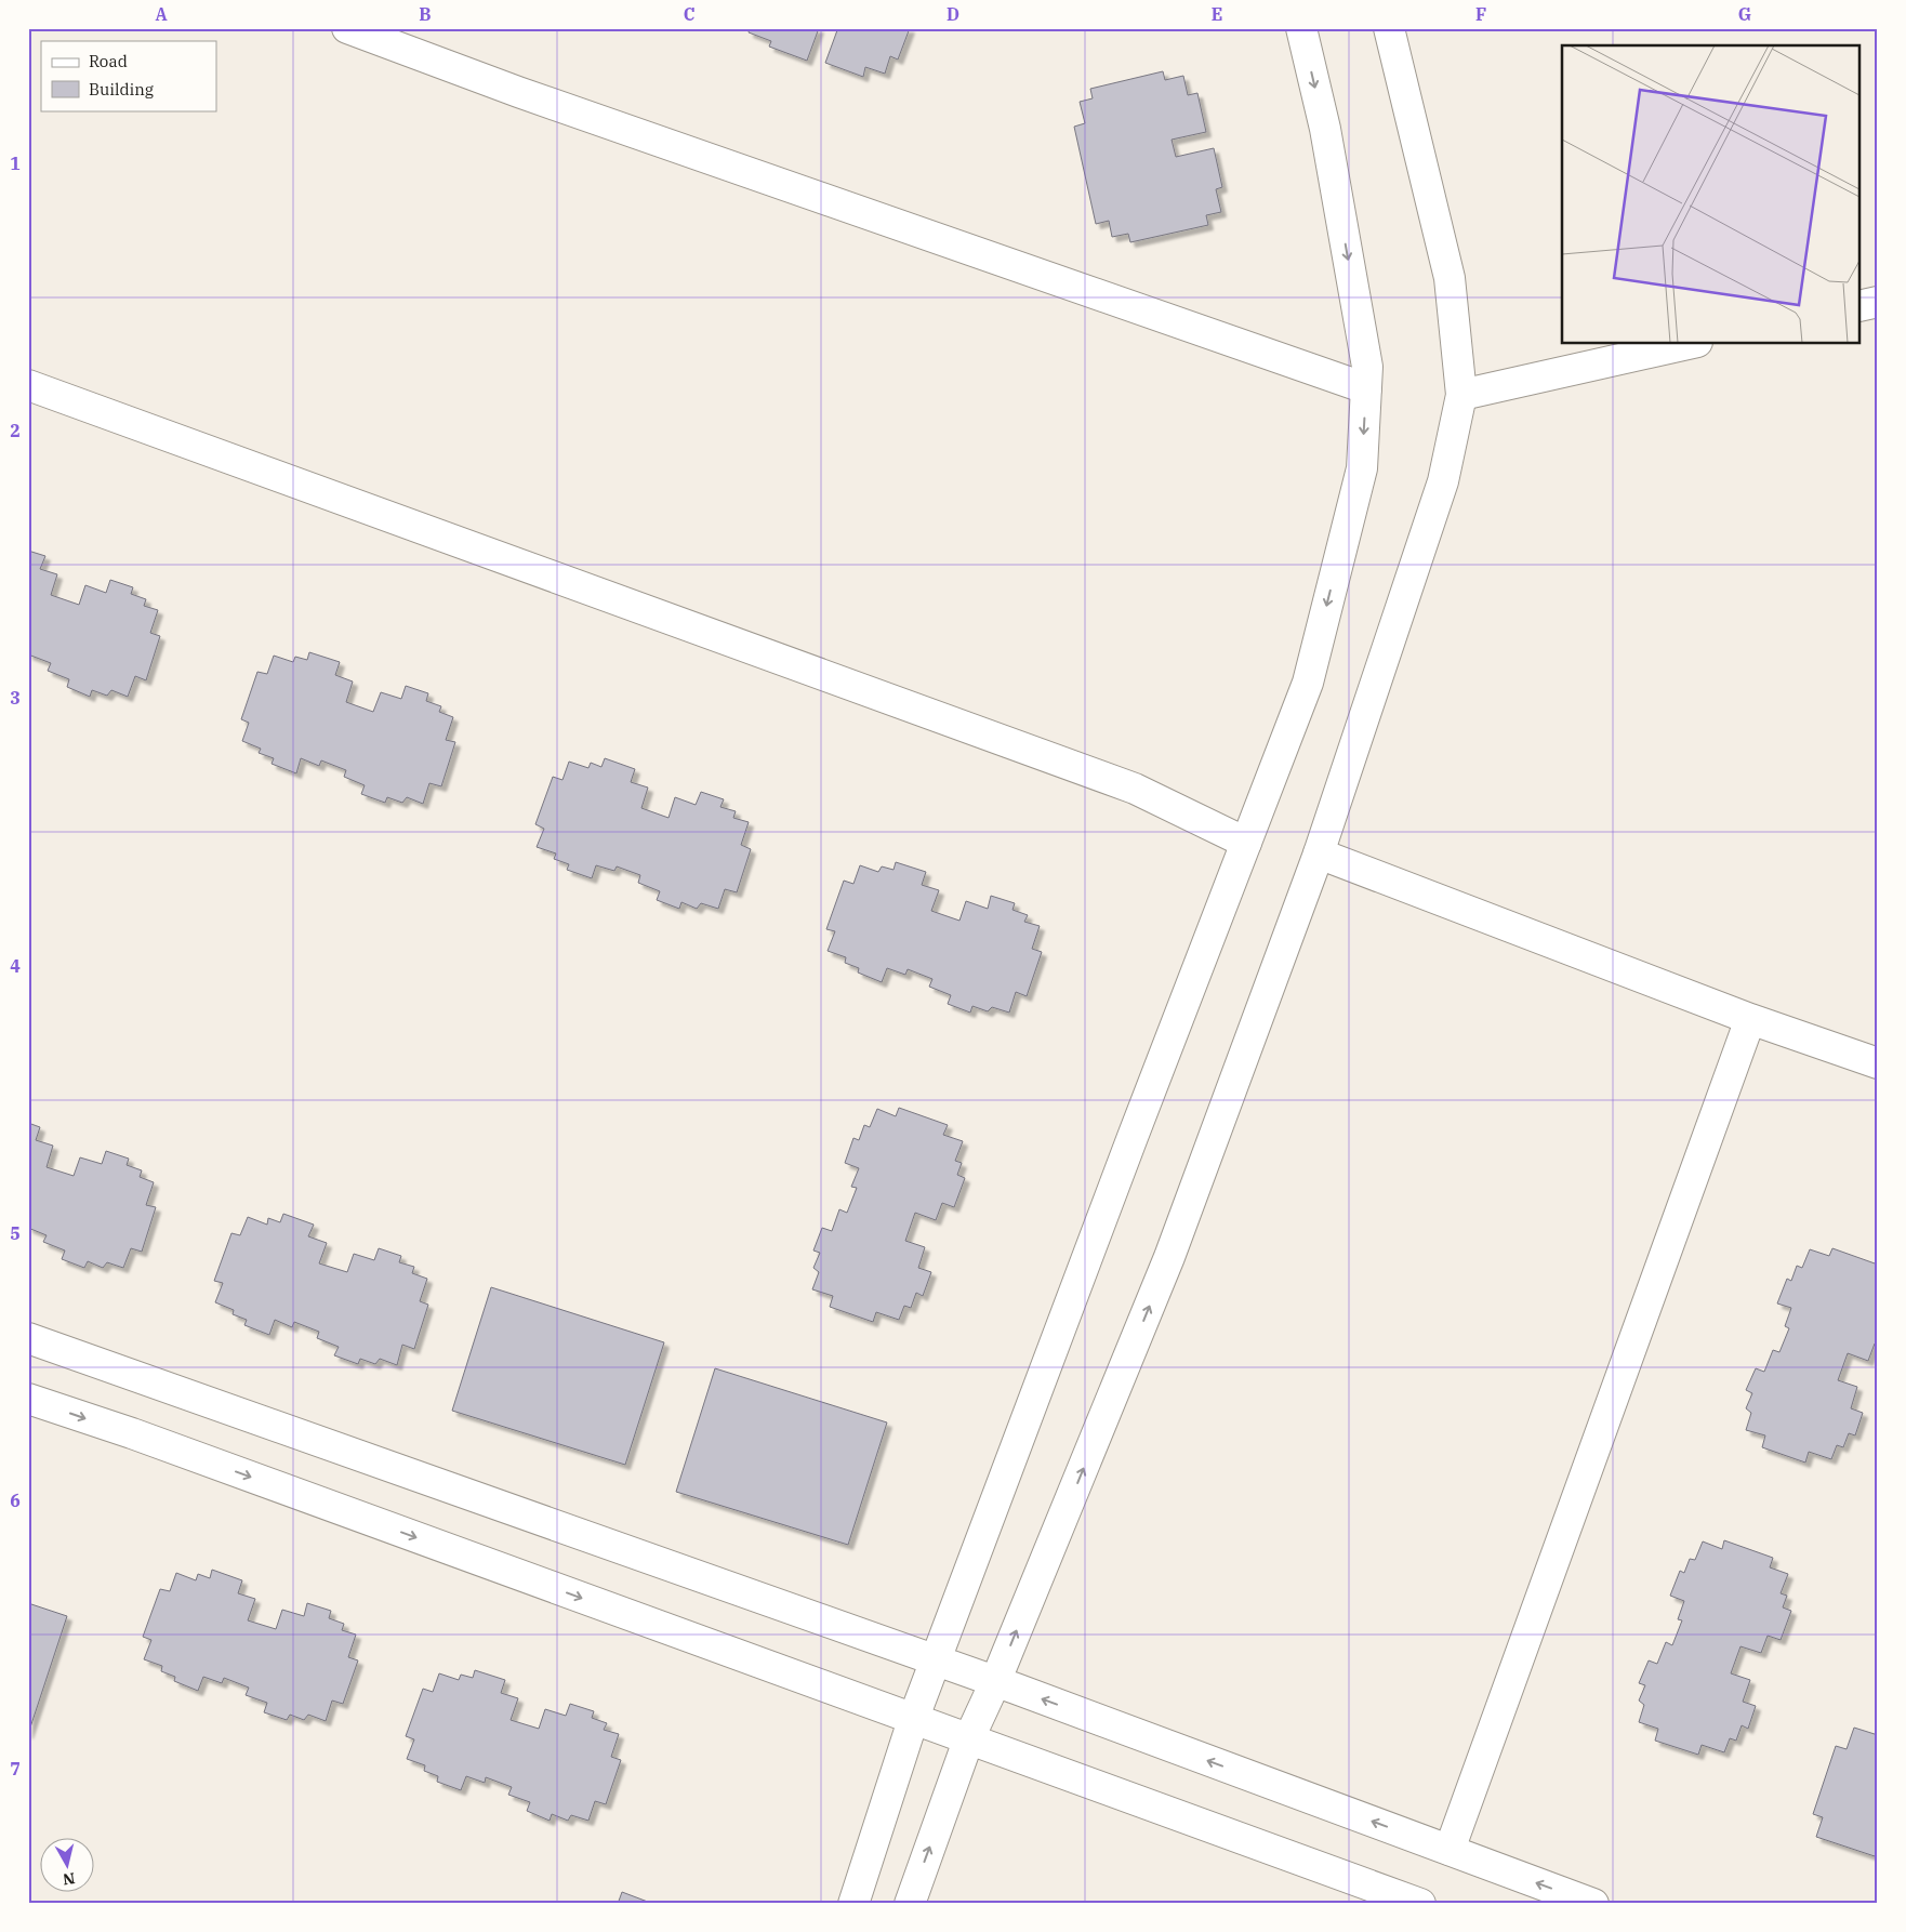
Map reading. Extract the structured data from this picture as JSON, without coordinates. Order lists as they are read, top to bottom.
{
  "legend": ["Road", "Building"],
  "north": "bottom",
  "grid": {
    "columns": [
      "A",
      "B",
      "C",
      "D",
      "E",
      "F",
      "G"
    ],
    "rows": [
      "1",
      "2",
      "3",
      "4",
      "5",
      "6",
      "7"
    ]
  }
}
